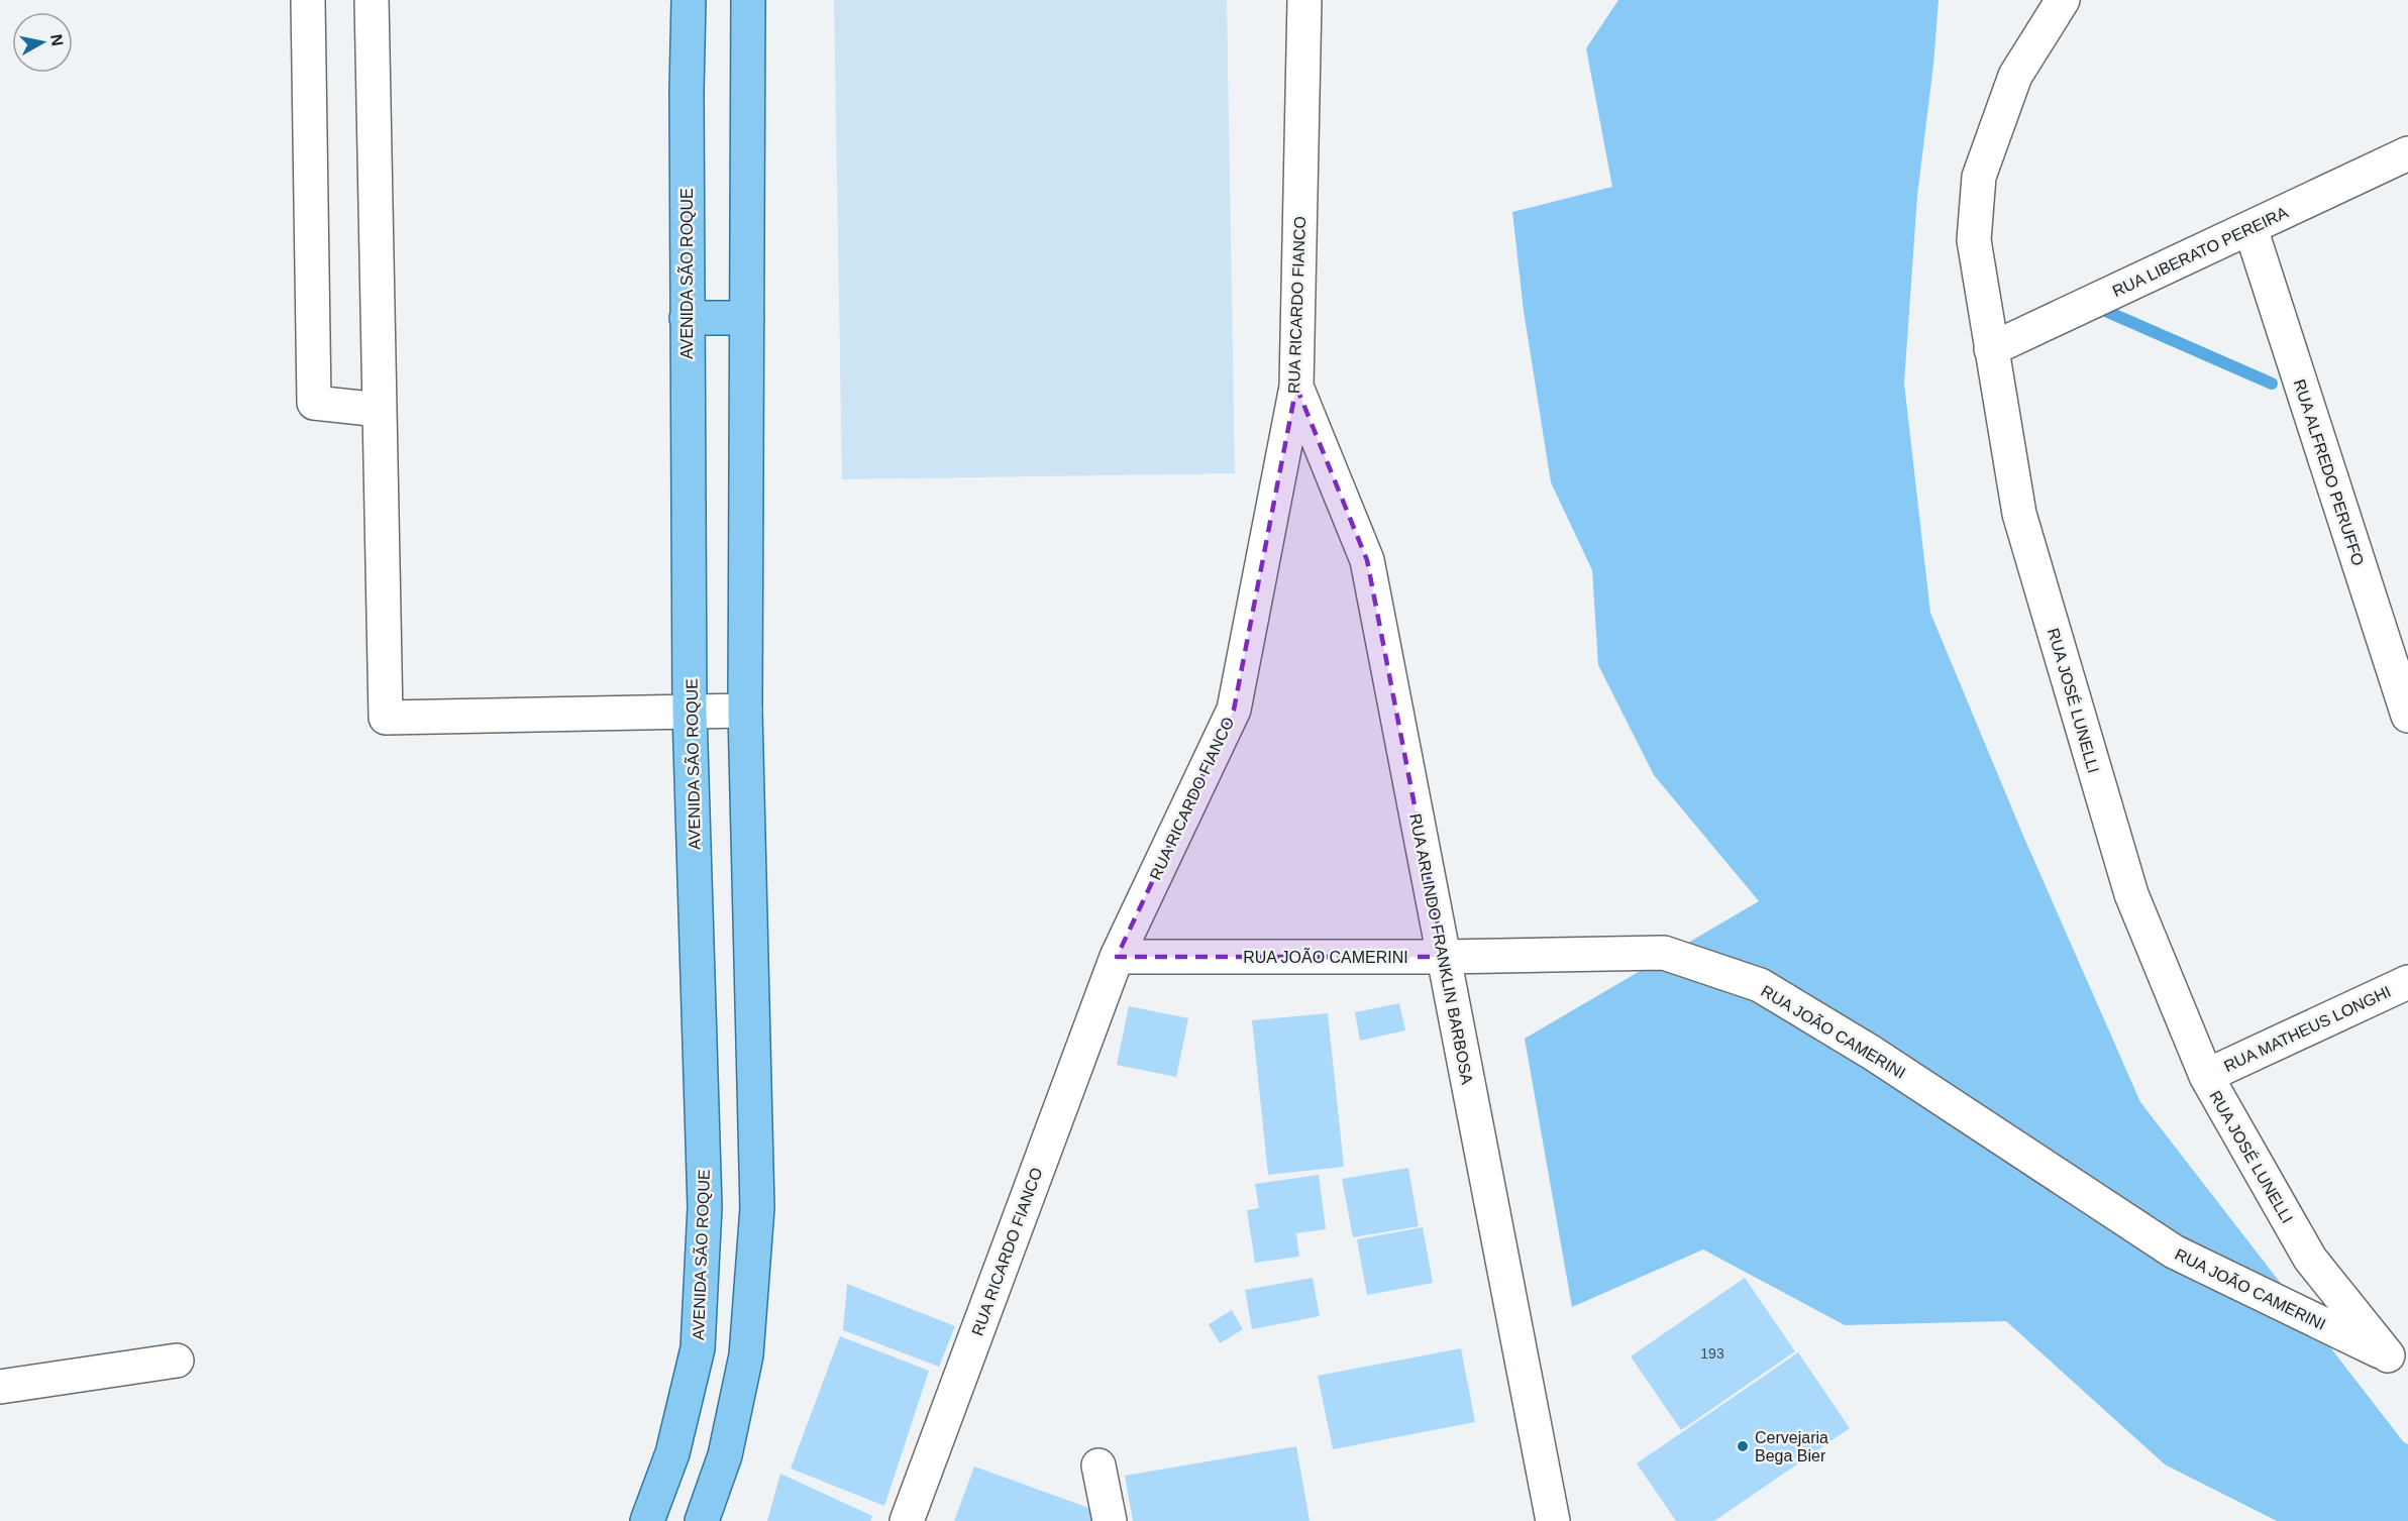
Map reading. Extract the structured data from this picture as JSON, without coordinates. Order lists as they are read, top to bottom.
{
  "streets": {
    "main road": ["AVENIDA SÃO ROQUE"],
    "street": [
      "RUA LIBERATO PEREIRA",
      "RUA RICARDO FIANCO",
      "RUA ALFREDO PERUFFO",
      "RUA JOSÉ LUNELLI",
      "RUA ARLINDO FRANKLIN BARBOSA",
      "RUA JOÃO CAMERINI",
      "RUA MATHEUS LONGHI"
    ]
  },
  "crossings": [
    ["RUA LIBERATO PEREIRA", "RUA ALFREDO PERUFFO"],
    ["RUA LIBERATO PEREIRA", "RUA JOSÉ LUNELLI"],
    ["RUA RICARDO FIANCO", "RUA ARLINDO FRANKLIN BARBOSA"],
    ["RUA RICARDO FIANCO", "RUA JOÃO CAMERINI"],
    ["RUA JOSÉ LUNELLI", "RUA JOÃO CAMERINI"],
    ["RUA JOSÉ LUNELLI", "RUA MATHEUS LONGHI"],
    ["RUA ARLINDO FRANKLIN BARBOSA", "RUA JOÃO CAMERINI"]
  ],
  "places": ["Cervejaria Bega Bier"],
  "house_numbers": ["193"],
  "north": "right"
}
